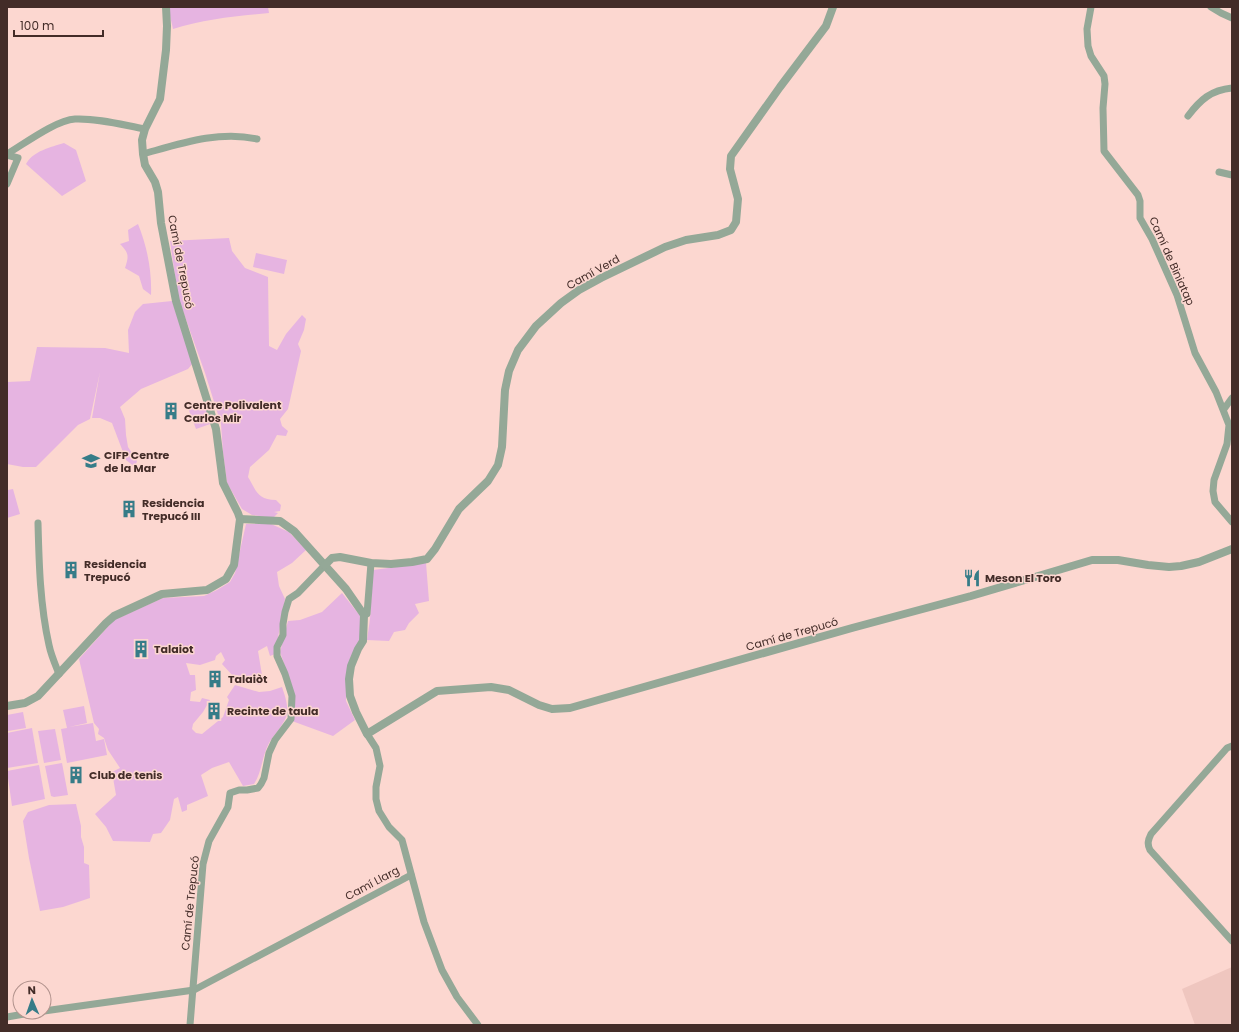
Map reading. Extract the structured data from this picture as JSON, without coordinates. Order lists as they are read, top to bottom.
{
  "streets": {
    "street": [
      "Camí de Biniatap",
      "Camí de Trepucó",
      "Camí Verd",
      "Camí Llarg"
    ]
  },
  "crossings": [
    ["Camí de Trepucó", "Camí Verd"],
    ["Camí de Trepucó", "Camí Llarg"]
  ],
  "places": {
    "building": [
      "Centre Polivalent Carlos Mir",
      "Residencia Trepucó III",
      "Residencia Trepucó",
      "Talaiot",
      "Talaiòt",
      "Recinte de taula",
      "Club de tenis"
    ],
    "school or university": ["CIFP Centre de la Mar"],
    "restaurant": ["Meson El Toro"]
  },
  "scale_bar": "100 m",
  "north": "top"
}
